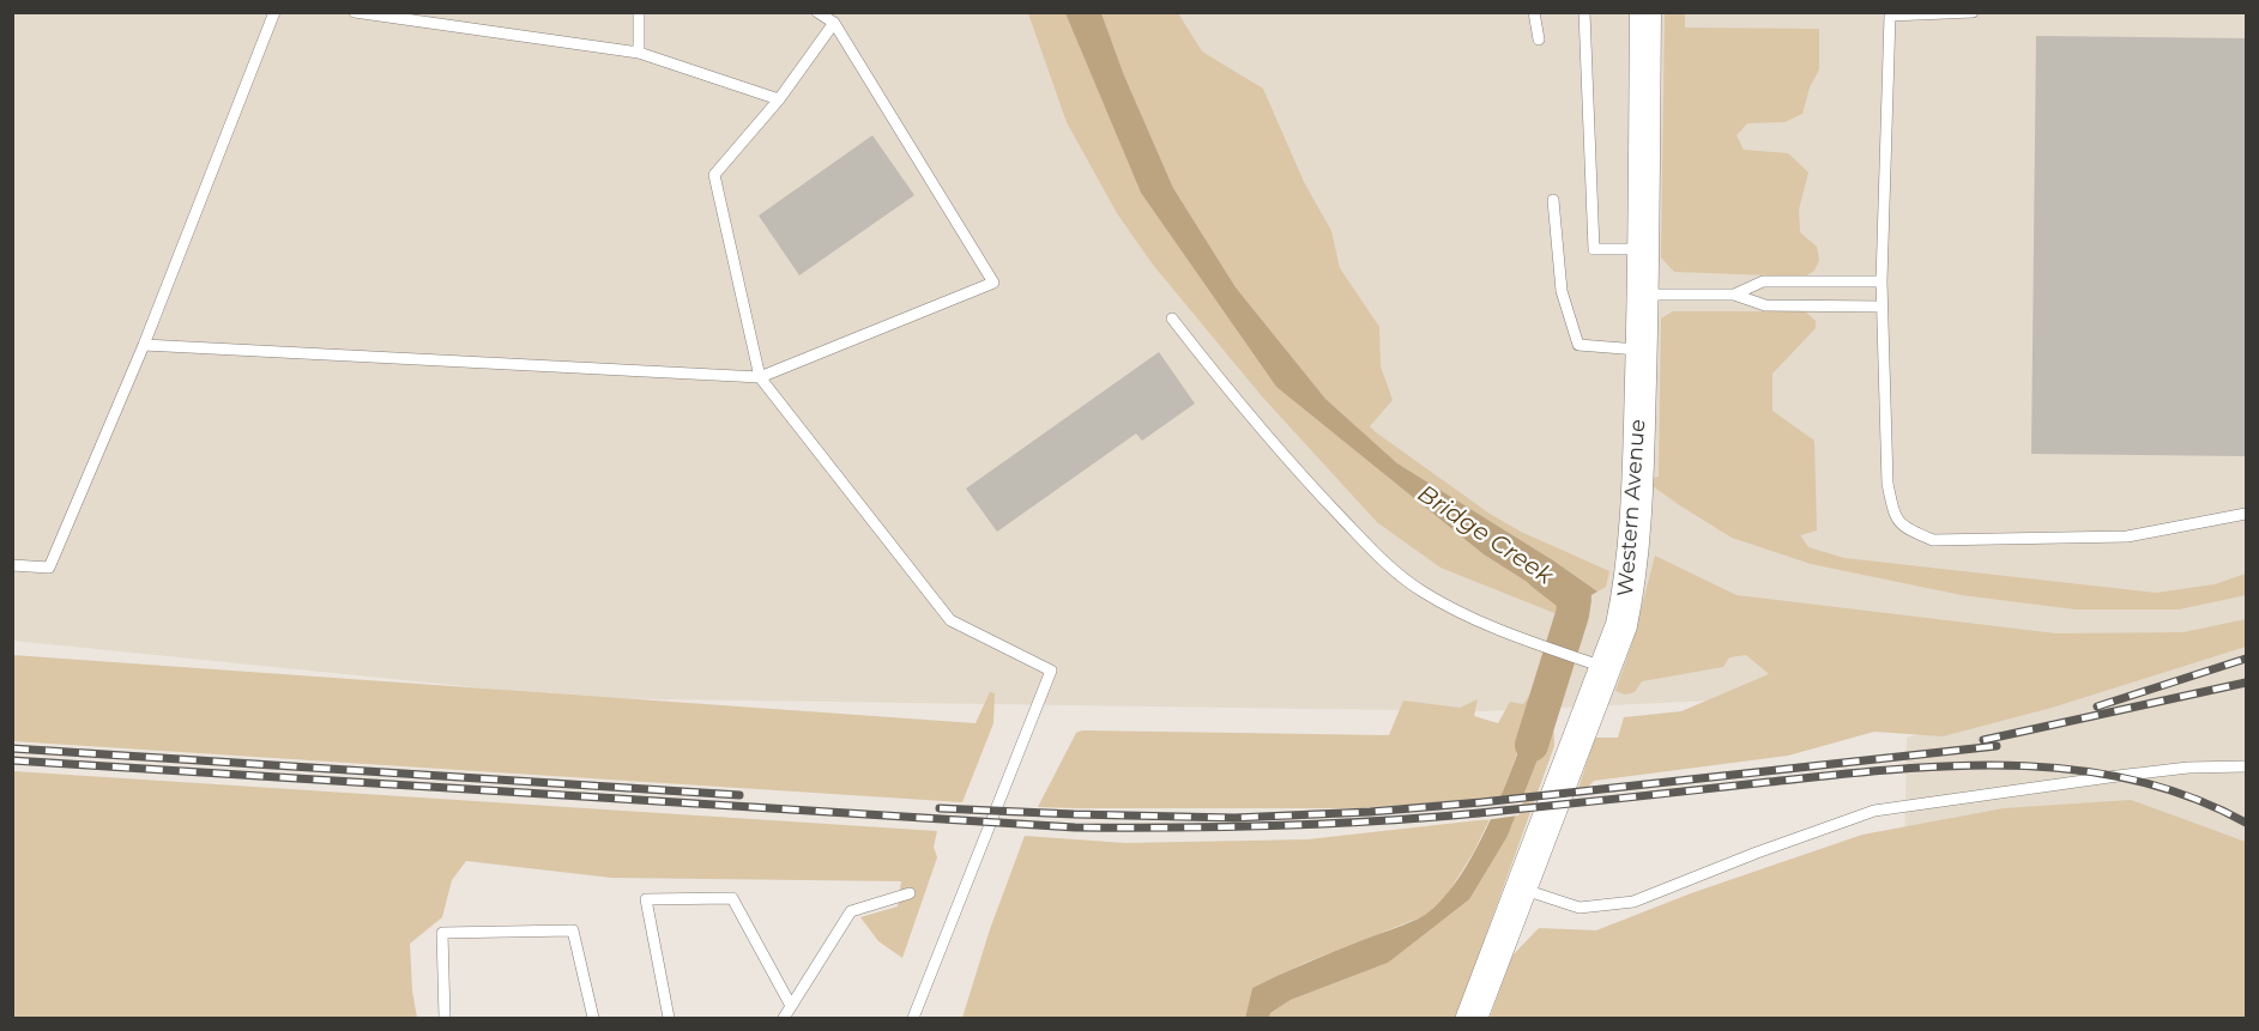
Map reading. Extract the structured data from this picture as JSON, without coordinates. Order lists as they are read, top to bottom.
{
  "streets": {
    "street": ["Western Avenue"]
  },
  "water": ["Bridge Creek"]
}
